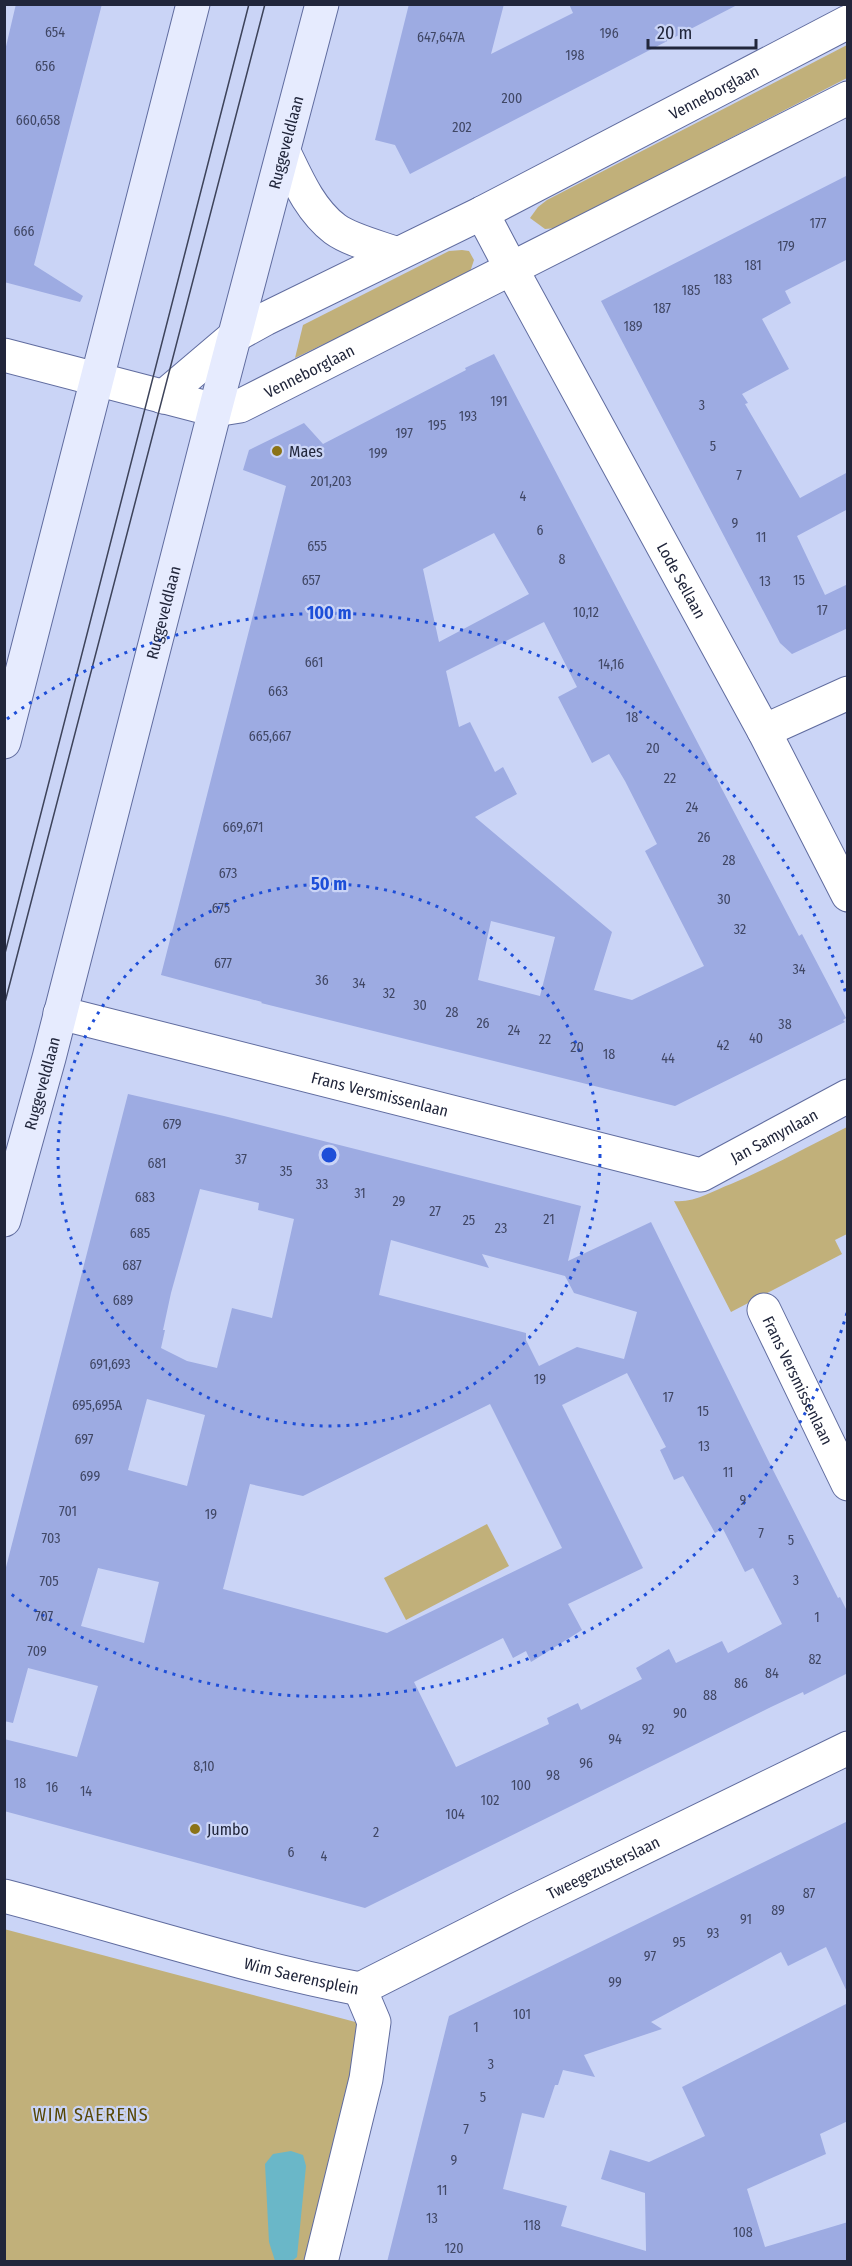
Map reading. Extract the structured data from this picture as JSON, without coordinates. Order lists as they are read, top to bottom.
{
  "streets": {
    "street": [
      "Venneborglaan",
      "Ruggeveldlaan",
      "Lode Sellaan",
      "Frans Versmissenlaan",
      "Jan Samynlaan",
      "Tweegezusterslaan",
      "Wim Saerensplein"
    ]
  },
  "crossings": [
    ["Venneborglaan", "Ruggeveldlaan"],
    ["Venneborglaan", "Lode Sellaan"],
    ["Ruggeveldlaan", "Frans Versmissenlaan"],
    ["Frans Versmissenlaan", "Jan Samynlaan"],
    ["Tweegezusterslaan", "Wim Saerensplein"]
  ],
  "districts": ["WIM SAERENS"],
  "places": ["Maes", "Jumbo"],
  "house_numbers": [
    "654",
    "196",
    "647,647A",
    "198",
    "656",
    "200",
    "660,658",
    "202",
    "177",
    "666",
    "179",
    "181",
    "183",
    "185",
    "187",
    "189",
    "191",
    "3",
    "193",
    "195",
    "197",
    "5",
    "199",
    "7",
    "201,203",
    "4",
    "9",
    "6",
    "11",
    "655",
    "8",
    "657",
    "15",
    "13",
    "17",
    "10,12",
    "661",
    "14,16",
    "663",
    "18",
    "665,667",
    "20",
    "22",
    "24",
    "669,671",
    "26",
    "28",
    "673",
    "30",
    "675",
    "32",
    "677",
    "34",
    "36",
    "34",
    "32",
    "30",
    "28",
    "26",
    "38",
    "24",
    "40",
    "22",
    "42",
    "20",
    "18",
    "44",
    "679",
    "37",
    "681",
    "35",
    "33",
    "31",
    "683",
    "29",
    "27",
    "21",
    "25",
    "23",
    "685",
    "687",
    "689",
    "691,693",
    "19",
    "17",
    "695,695A",
    "15",
    "697",
    "13",
    "11",
    "699",
    "9",
    "701",
    "19",
    "7",
    "703",
    "5",
    "3",
    "705",
    "707",
    "1",
    "709",
    "82",
    "84",
    "86",
    "88",
    "90",
    "92",
    "94",
    "96",
    "8,10",
    "98",
    "18",
    "100",
    "16",
    "14",
    "102",
    "104",
    "2",
    "6",
    "4",
    "87",
    "89",
    "91",
    "93",
    "95",
    "97",
    "99",
    "101",
    "1",
    "3",
    "5",
    "7",
    "9",
    "11",
    "13",
    "118",
    "108",
    "120"
  ],
  "scale_bar": "20 m",
  "rings": ["100 m", "50 m"]
}
